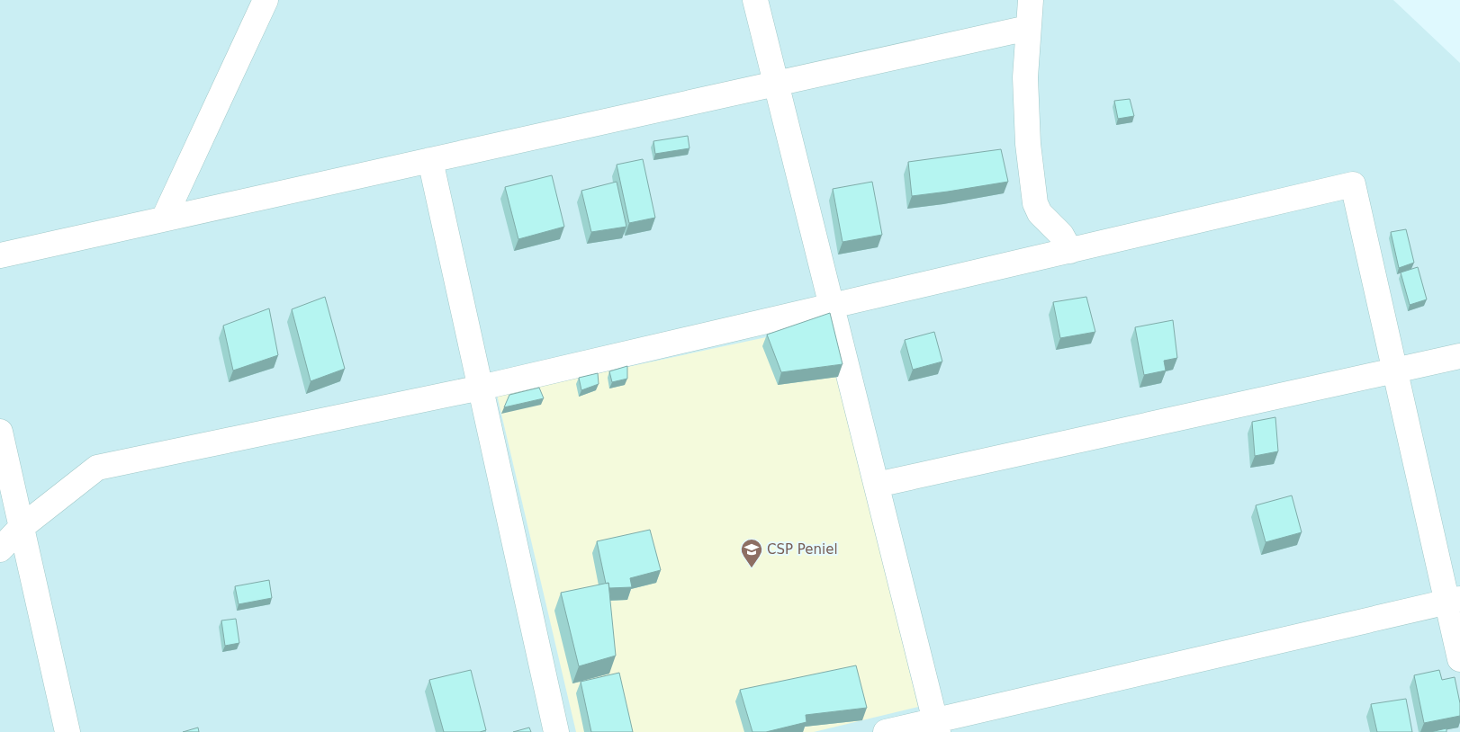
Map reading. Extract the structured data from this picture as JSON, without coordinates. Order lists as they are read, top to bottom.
{
  "places": {
    "school or university": ["CSP Peniel"]
  }
}
